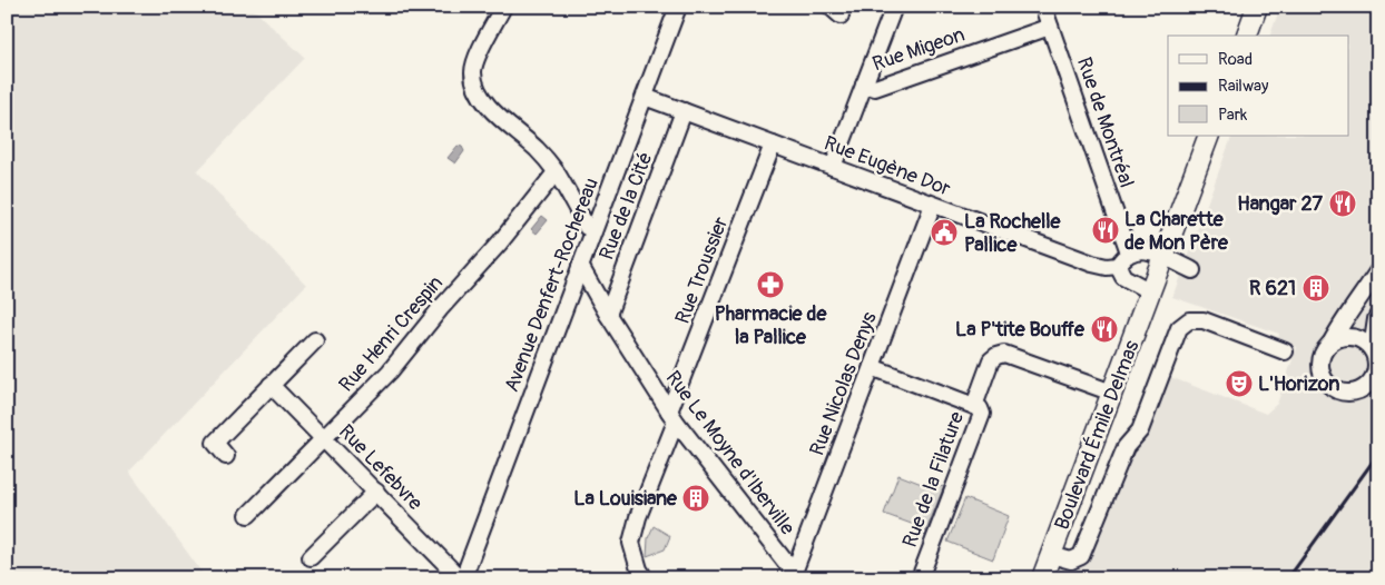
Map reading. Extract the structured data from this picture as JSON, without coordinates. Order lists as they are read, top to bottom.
{
  "streets": {
    "main road": ["Boulevard Émile Delmas"],
    "street": [
      "Rue Migeon",
      "Rue de Montréal",
      "Rue Eugène Dor",
      "Rue de la Cité",
      "Rue Troussier",
      "Avenue Denfert-Rochereau",
      "Rue Henri Crespin",
      "Rue Nicolas Denys",
      "Rue Le Moyne d'Iberville",
      "Rue Lefebvre",
      "Rue de la Filature"
    ]
  },
  "crossings": [
    ["Rue Migeon", "Rue de Montréal"],
    ["Rue Eugène Dor", "Rue de la Cité"],
    ["Rue Eugène Dor", "Rue Troussier"],
    ["Rue Eugène Dor", "Avenue Denfert-Rochereau"],
    ["Rue Eugène Dor", "Rue Nicolas Denys"],
    ["Rue de la Cité", "Rue Le Moyne d'Iberville"],
    ["Rue Troussier", "Rue Le Moyne d'Iberville"],
    ["Avenue Denfert-Rochereau", "Rue Le Moyne d'Iberville"],
    ["Avenue Denfert-Rochereau", "Rue Lefebvre"],
    ["Rue Henri Crespin", "Rue Lefebvre"],
    ["Rue Nicolas Denys", "Rue Le Moyne d'Iberville"],
    ["Rue Nicolas Denys", "Rue de la Filature"]
  ],
  "places": {
    "restaurant": ["Hangar 27", "La Charette de Mon Père", "La P'tite Bouffe"],
    "public building": ["La Rochelle Pallice"],
    "pharmacy": ["Pharmacie de la Pallice"],
    "building": ["R 621", "La Louisiane"],
    "theatre": ["L'Horizon"]
  },
  "legend": ["Road", "Railway", "Park"]
}
